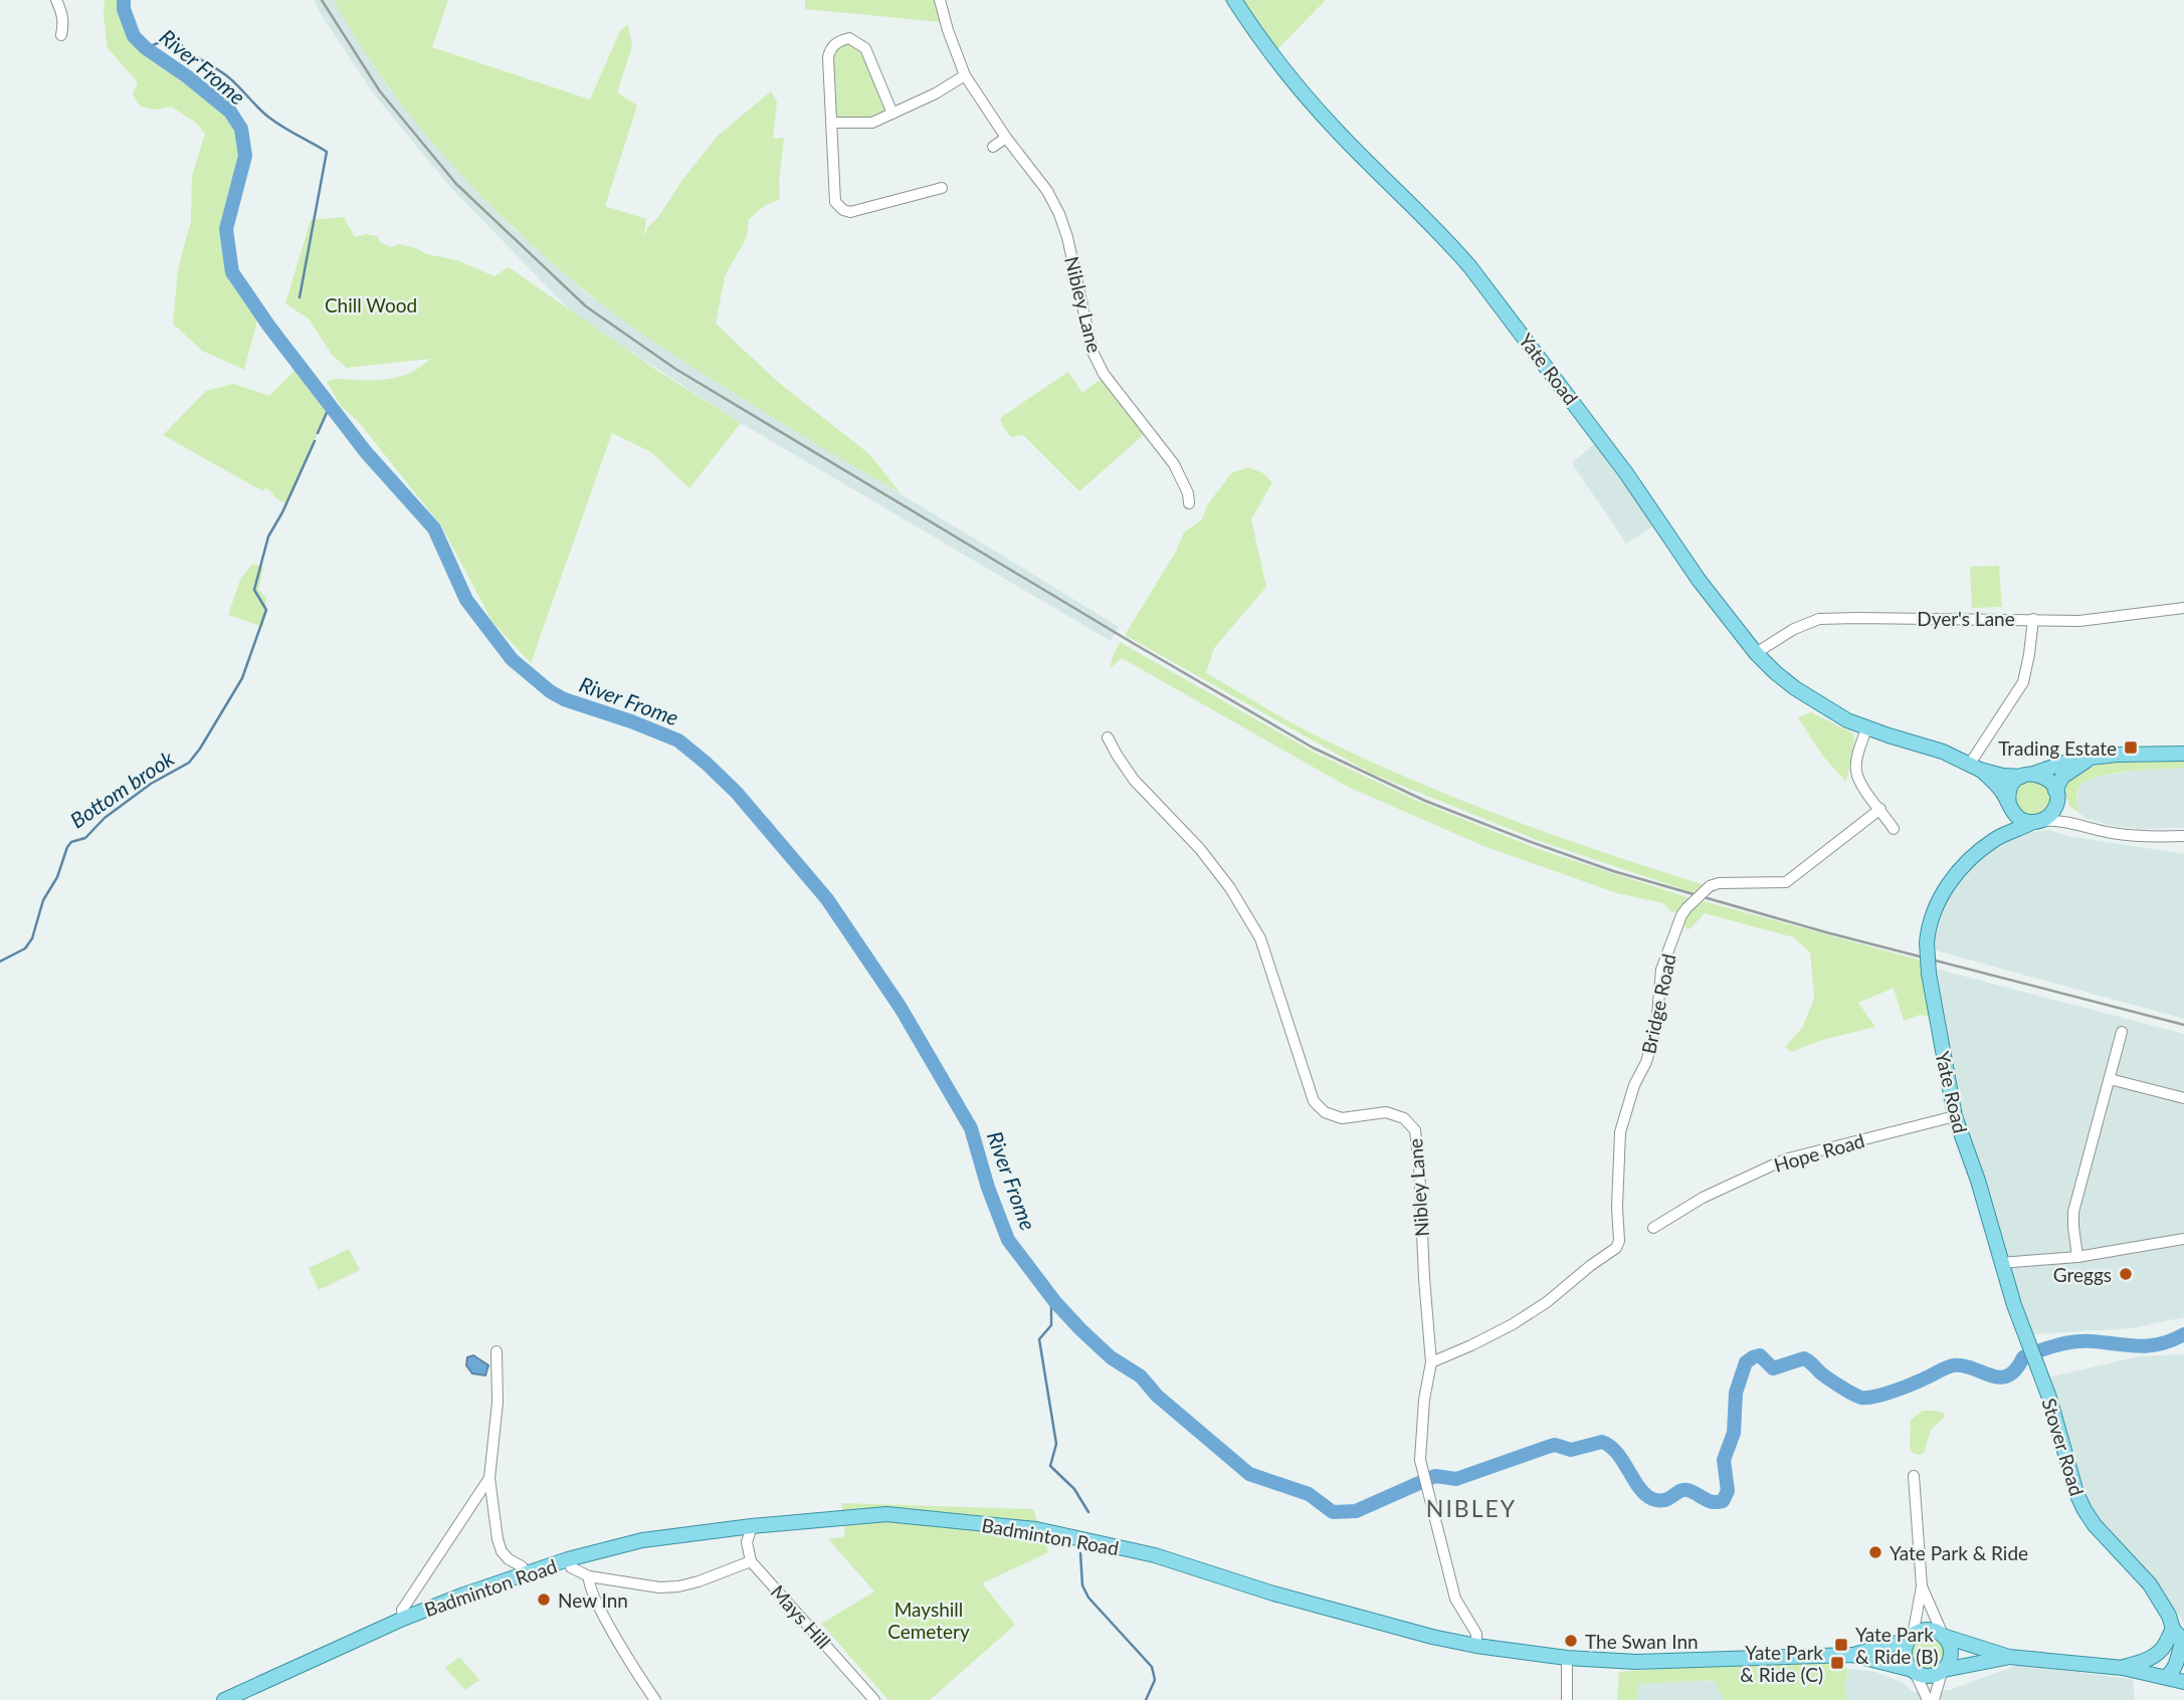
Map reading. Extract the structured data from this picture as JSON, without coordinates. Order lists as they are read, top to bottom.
{
  "streets": {
    "main road": ["Yate Road", "Stover Road", "Badminton Road"],
    "street": [
      "Nibley Lane",
      "Dyer's Lane",
      "Bridge Road",
      "Hope Road",
      "Mays Hill"
    ]
  },
  "crossings": [
    ["Nibley Lane", "Bridge Road"],
    ["Nibley Lane", "Badminton Road"],
    ["Yate Road", "Dyer's Lane"],
    ["Yate Road", "Hope Road"],
    ["Yate Road", "Stover Road"]
  ],
  "districts": ["NIBLEY"],
  "water": ["River Frome", "Bottom brook"],
  "parks": ["Chill Wood", "Mayshill Cemetery"],
  "places": {
    "transit": ["Trading Estate", "Yate Park & Ride (B)", "Yate Park & Ride (C)"],
    "other": [
      "Greggs",
      "Yate Park & Ride",
      "New Inn",
      "The Swan Inn"
    ]
  }
}
